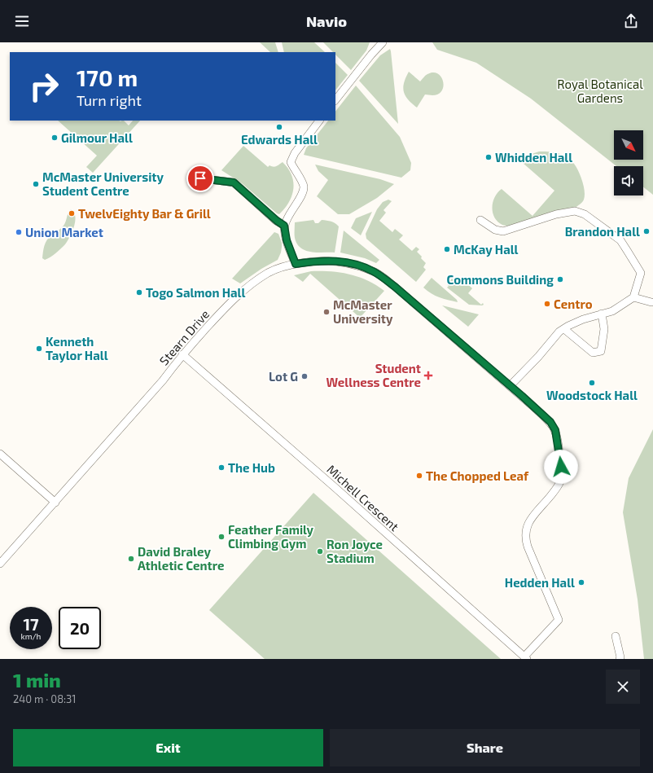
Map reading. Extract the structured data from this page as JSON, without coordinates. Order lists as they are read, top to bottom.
{
  "streets": {
    "lane": ["Stearn Drive", "Michell Crescent"]
  },
  "crossings": [
    ["Stearn Drive", "Michell Crescent"]
  ],
  "parks": ["Royal Botanical Gardens"],
  "places": {
    "other": [
      "Edwards Hall",
      "Gilmour Hall",
      "Whidden Hall",
      "McMaster University Student Centre",
      "TwelvEighty Bar & Grill",
      "Brandon Hall",
      "Union Market",
      "McKay Hall",
      "Commons Building",
      "Togo Salmon Hall",
      "Centro",
      "McMaster University",
      "Kenneth Taylor Hall",
      "Lot G",
      "Woodstock Hall",
      "The Hub",
      "The Chopped Leaf",
      "Feather Family Climbing Gym",
      "Ron Joyce Stadium",
      "David Braley Athletic Centre",
      "Hedden Hall"
    ],
    "health": ["Student Wellness Centre"]
  },
  "north": "bottom right",
  "page": {
    "header": "Navio",
    "turn": ["170 m", "Turn right"],
    "speed": "17 km/h",
    "limit": "20",
    "heading": ["1 min", "240 m · 08:31"],
    "buttons": ["Exit", "Share"]
  }
}
